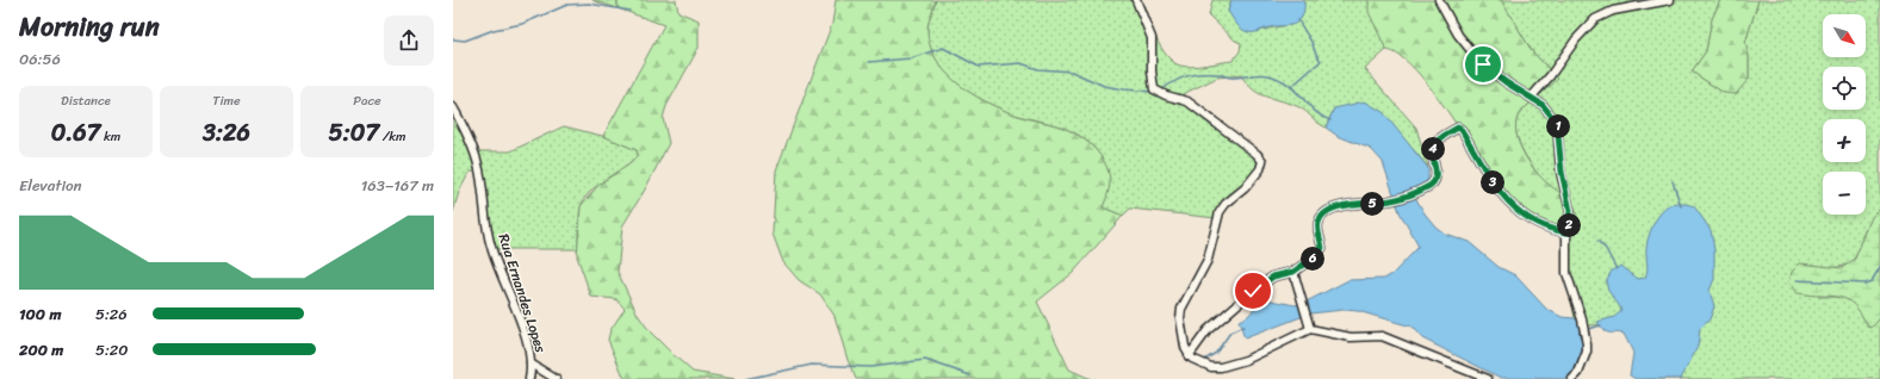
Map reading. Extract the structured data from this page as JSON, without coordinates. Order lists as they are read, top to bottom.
{
  "streets": {
    "street": ["Rua Ernandes Lopes"]
  },
  "north": "bottom right",
  "page": {
    "heading": ["Morning run", "06:56"],
    "map_buttons": ["+", "−"],
    "stats": [
      ["Distance", "0.67 km"],
      ["Time", "3:26"],
      ["Pace", "5:07 /km"]
    ],
    "pins": [
      "1",
      "4",
      "3",
      "5",
      "2",
      "6"
    ],
    "chart": ["Elevation", "163–167 m"],
    "list": [
      {
        "name": "100 m",
        "note": "5:26"
      },
      {
        "name": "200 m",
        "note": "5:20"
      }
    ]
  }
}
